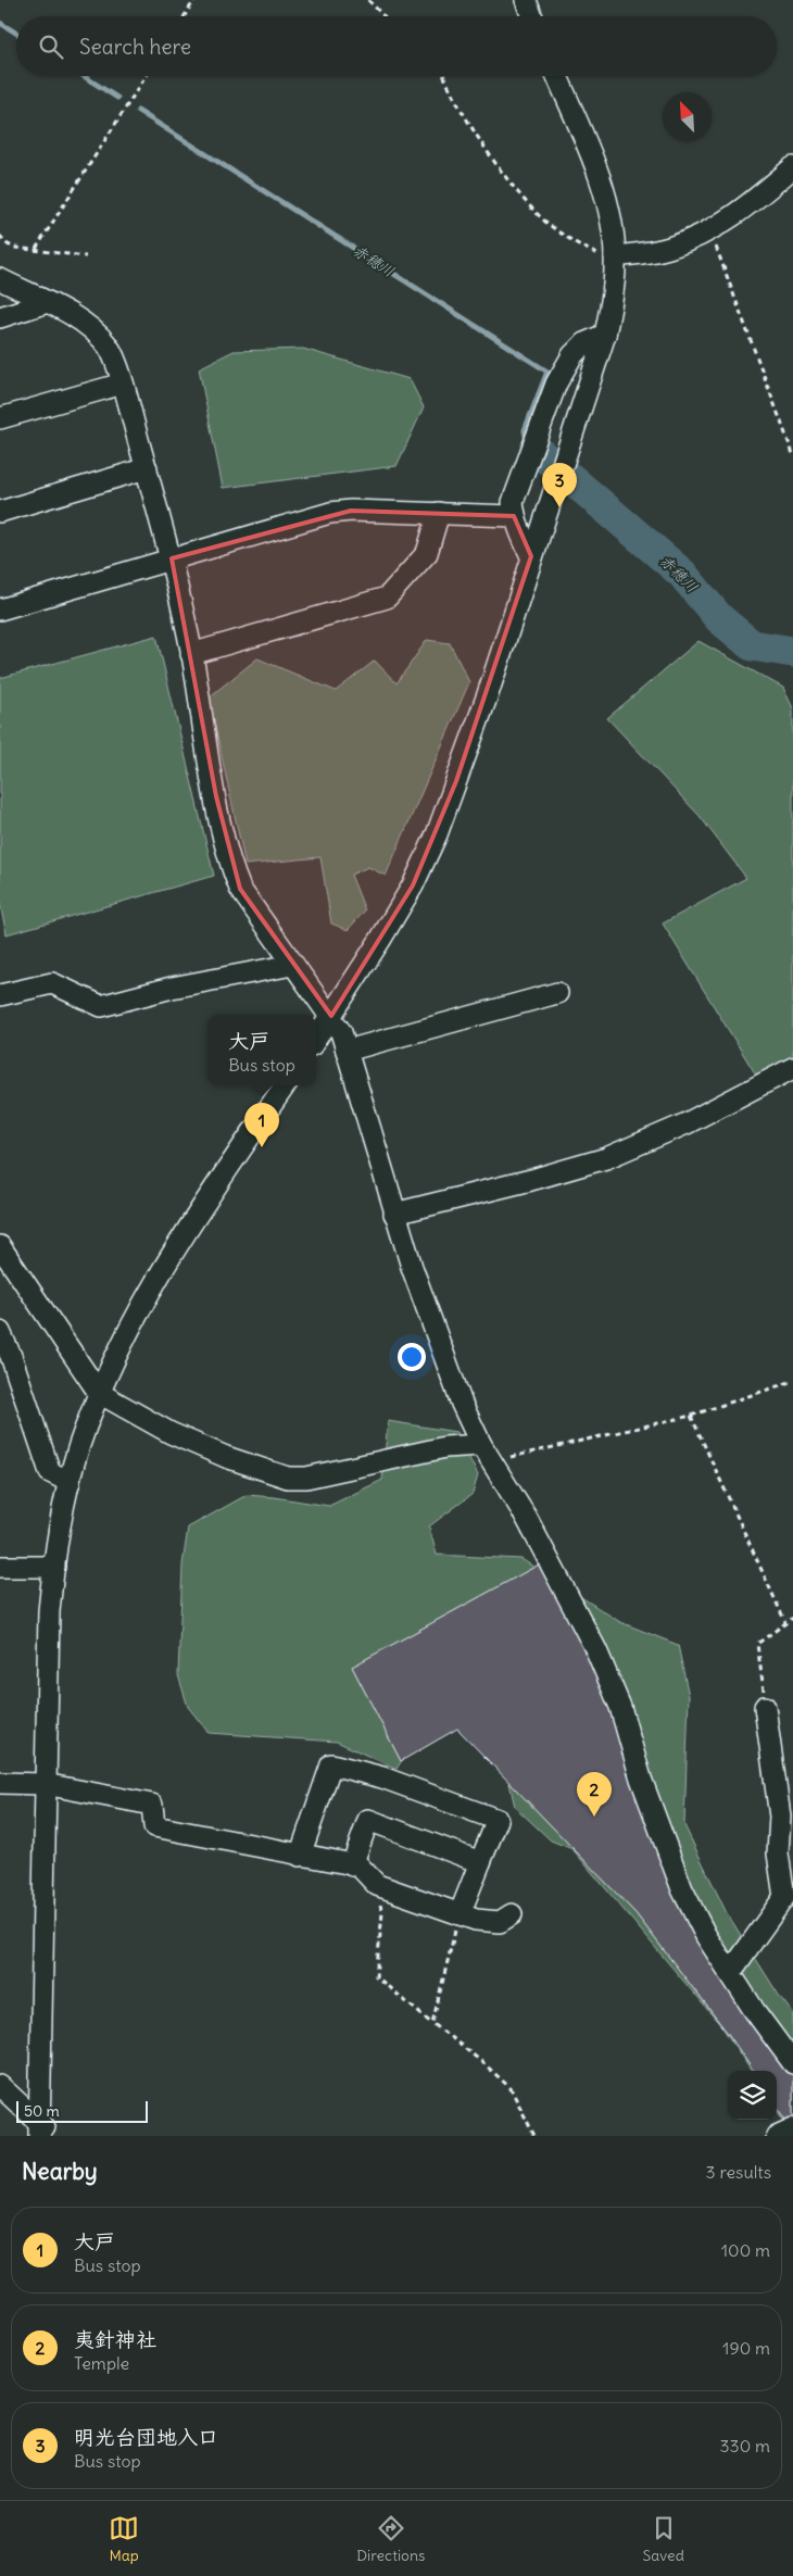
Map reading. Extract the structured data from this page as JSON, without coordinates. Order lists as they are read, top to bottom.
{
  "water": ["赤穂川"],
  "scale_bar": "50 m",
  "north": "top left",
  "page": {
    "search": "Search here",
    "pins": ["3", "1", "2"],
    "popup": ["大戸", "Bus stop"],
    "scale": "50 m",
    "heading": ["Nearby", "3 results"],
    "list": [
      {
        "mark": "1",
        "name": "大戸",
        "note": "Bus stop",
        "value": "100 m"
      },
      {
        "mark": "2",
        "name": "夷針神社",
        "note": "Temple",
        "value": "190 m"
      },
      {
        "mark": "3",
        "name": "明光台団地入口",
        "note": "Bus stop",
        "value": "330 m"
      }
    ],
    "nav": ["Map", "Directions", "Saved"]
  }
}
